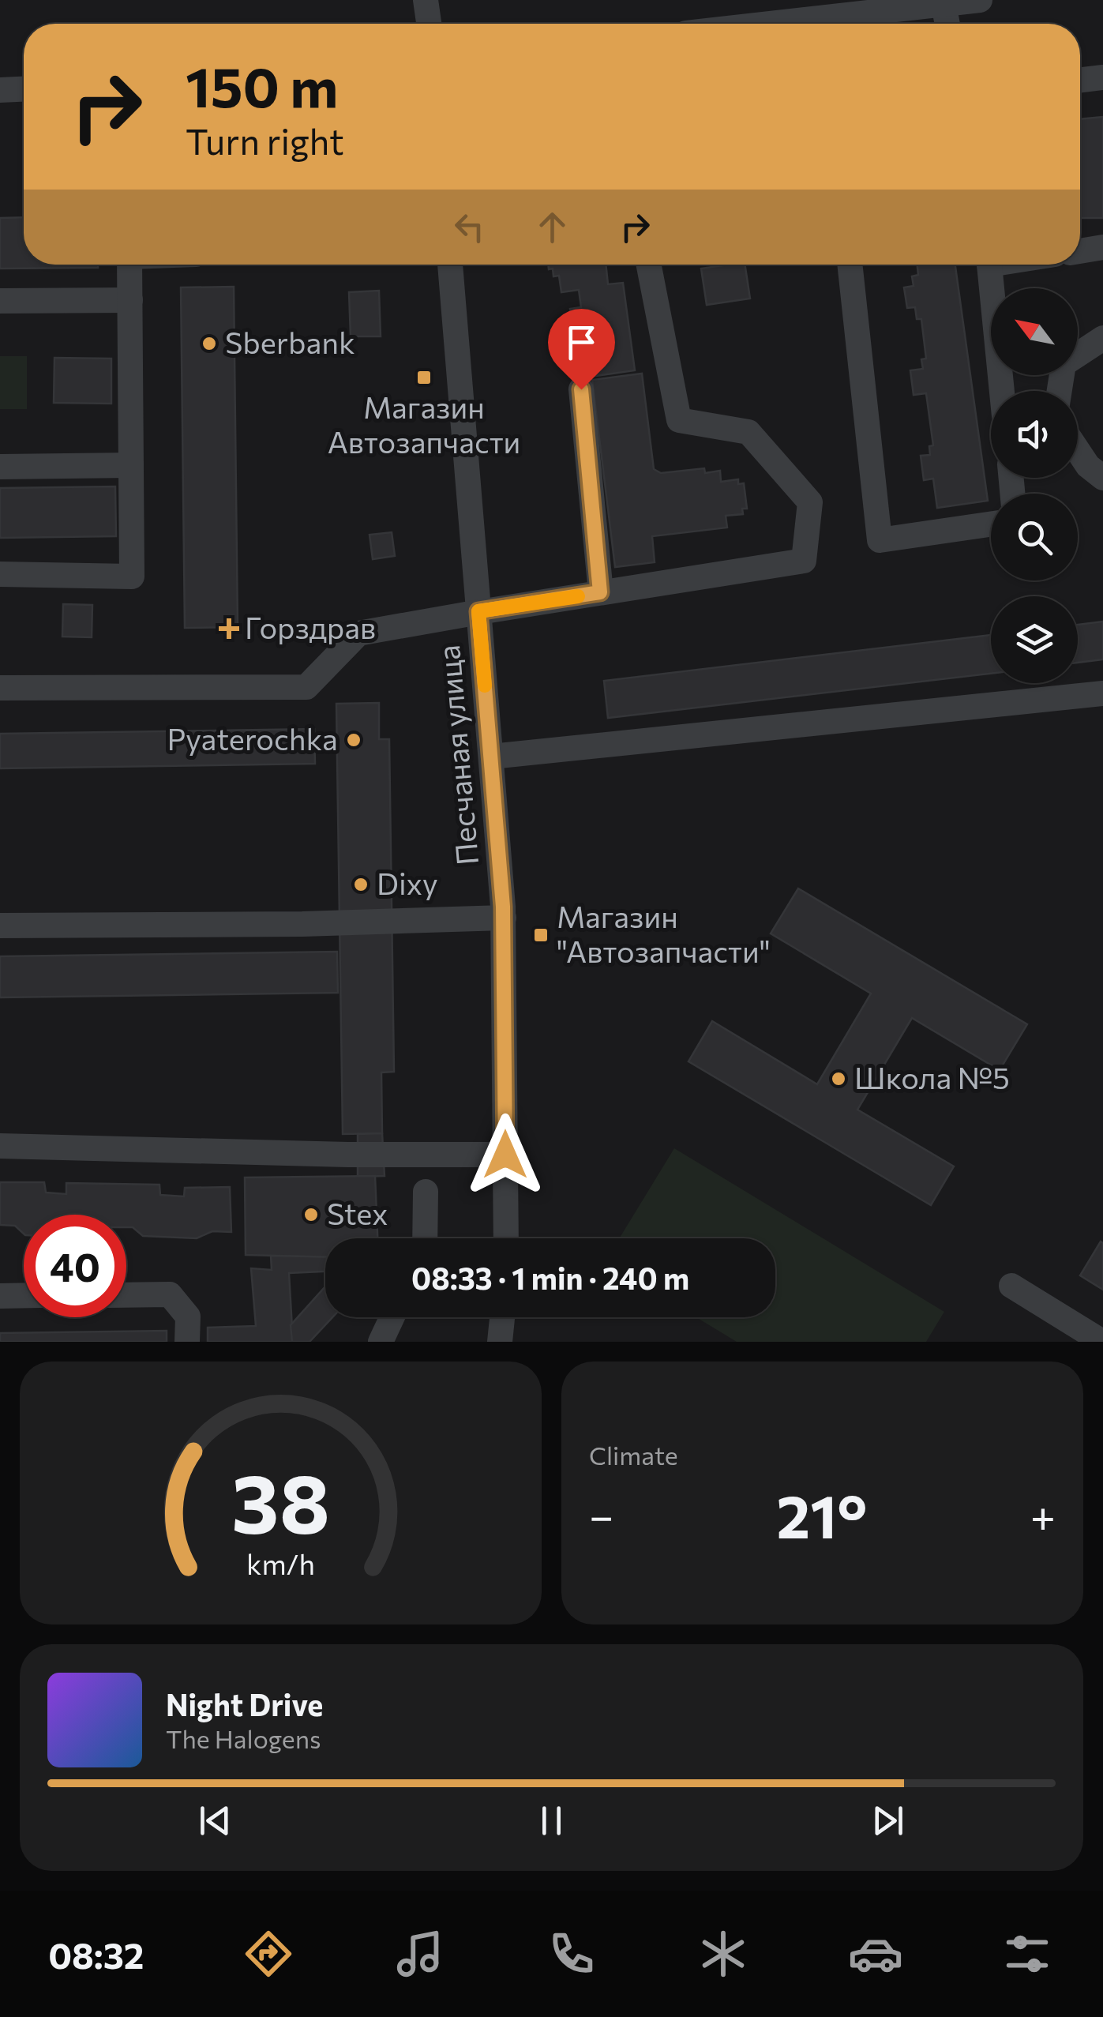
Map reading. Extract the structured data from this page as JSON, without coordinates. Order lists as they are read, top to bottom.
{
  "streets": {
    "street": ["Песчаная улица"]
  },
  "places": {
    "other": [
      "Sberbank",
      "Pyaterochka",
      "Dixy",
      "Школа №5",
      "Stex"
    ],
    "transit": ["Магазин Автозапчасти", "Магазин \"Автозапчасти\""],
    "health": ["Горздрав"]
  },
  "north": "top left",
  "page": {
    "turn": ["150 m", "Turn right"],
    "limit": "40",
    "trip": "08:33 · 1 min · 240 m",
    "tile": "Climate",
    "heat": ["−", "21°", "+"],
    "song": ["Night Drive", "The Halogens"],
    "tabs": "08:32",
    "gauge": ["38", "km/h"]
  }
}
